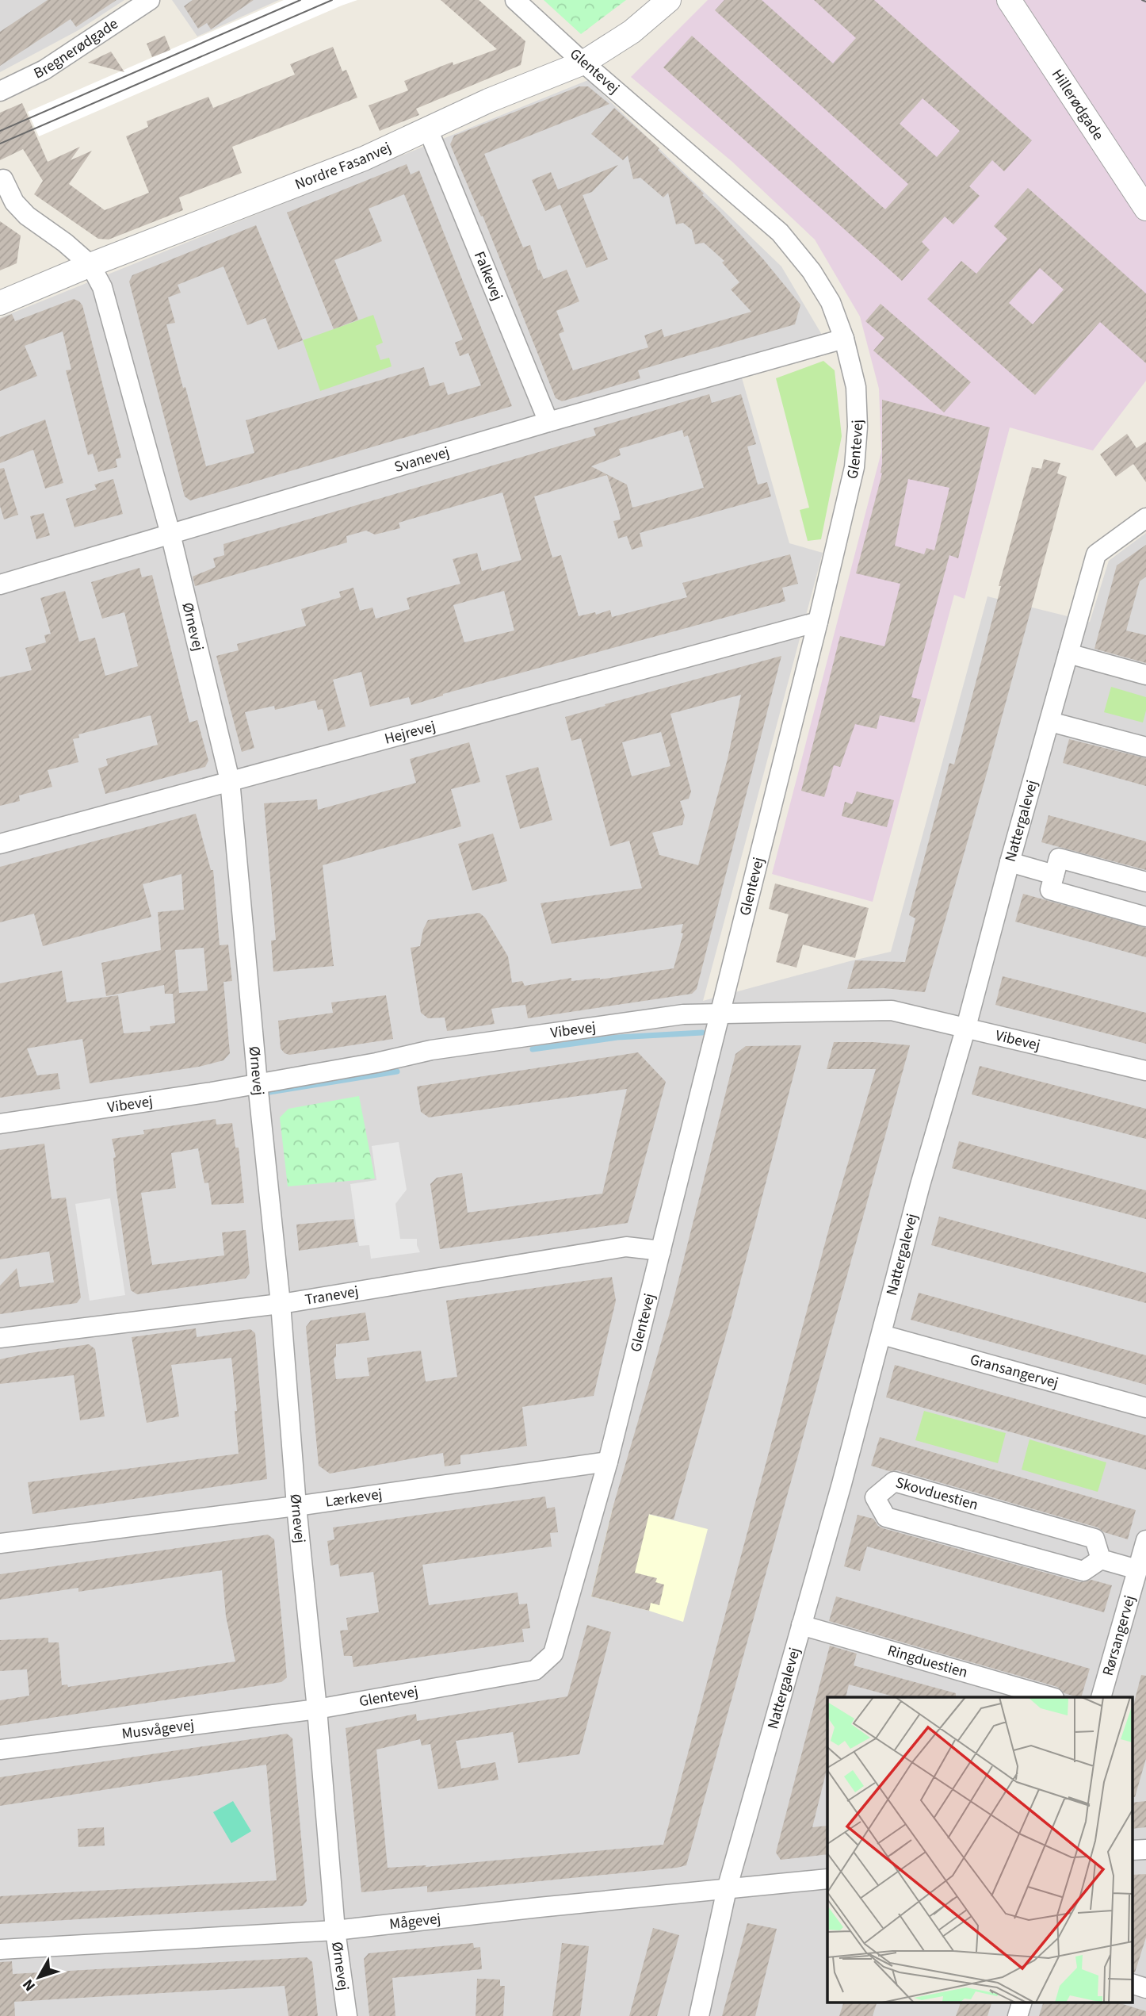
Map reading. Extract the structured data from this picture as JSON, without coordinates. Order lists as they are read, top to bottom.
{
  "streets": {
    "street": [
      "Bregnerødgade",
      "Glentevej",
      "Hillerødgade",
      "Nordre Fasanvej",
      "Falkevej",
      "Svanevej",
      "Ørnevej",
      "Hejrevej",
      "Nattergalevej",
      "Vibevej",
      "Tranevej",
      "Gransangervej",
      "Skovduestien",
      "Lærkevej",
      "Rørsangervej",
      "Ringduestien",
      "Musvågevej",
      "Mågevej"
    ]
  },
  "crossings": [
    ["Glentevej", "Nordre Fasanvej"],
    ["Glentevej", "Svanevej"],
    ["Glentevej", "Ørnevej"],
    ["Glentevej", "Hejrevej"],
    ["Glentevej", "Vibevej"],
    ["Glentevej", "Tranevej"],
    ["Glentevej", "Lærkevej"],
    ["Glentevej", "Musvågevej"],
    ["Nordre Fasanvej", "Falkevej"],
    ["Nordre Fasanvej", "Ørnevej"],
    ["Falkevej", "Svanevej"],
    ["Svanevej", "Ørnevej"],
    ["Ørnevej", "Hejrevej"],
    ["Ørnevej", "Vibevej"],
    ["Ørnevej", "Tranevej"],
    ["Ørnevej", "Lærkevej"],
    ["Ørnevej", "Musvågevej"],
    ["Ørnevej", "Mågevej"],
    ["Nattergalevej", "Vibevej"],
    ["Nattergalevej", "Gransangervej"],
    ["Nattergalevej", "Ringduestien"],
    ["Nattergalevej", "Mågevej"]
  ],
  "north": "bottom left"
}
